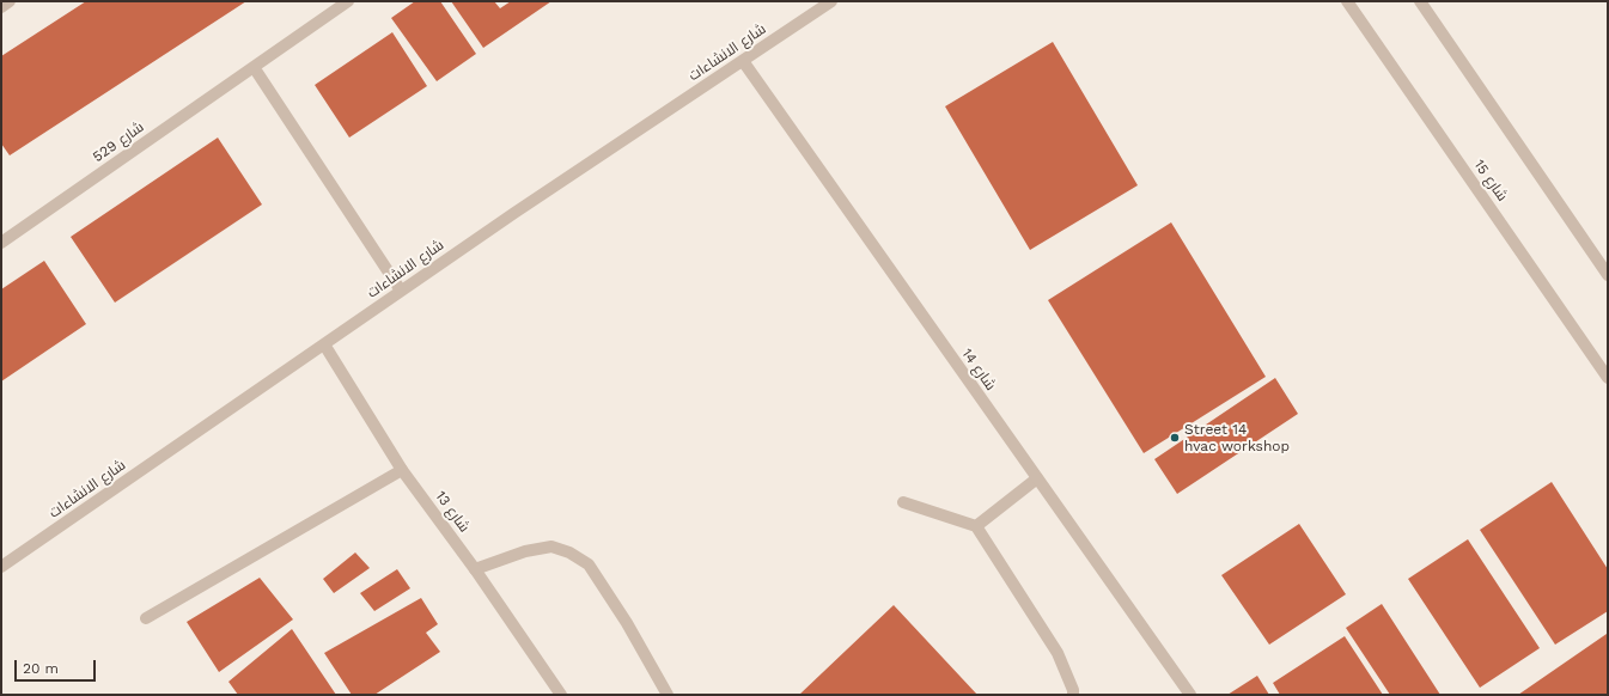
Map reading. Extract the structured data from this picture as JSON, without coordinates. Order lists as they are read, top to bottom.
{
  "streets": {
    "street": [
      "شارع الانشاءات",
      "شارع 529",
      "شارع 15",
      "شارع 14",
      "شارع 13"
    ]
  },
  "crossings": [
    ["شارع الانشاءات", "شارع 14"],
    ["شارع الانشاءات", "شارع 13"]
  ],
  "places": ["Street 14 hvac workshop"],
  "scale_bar": "20 m"
}
